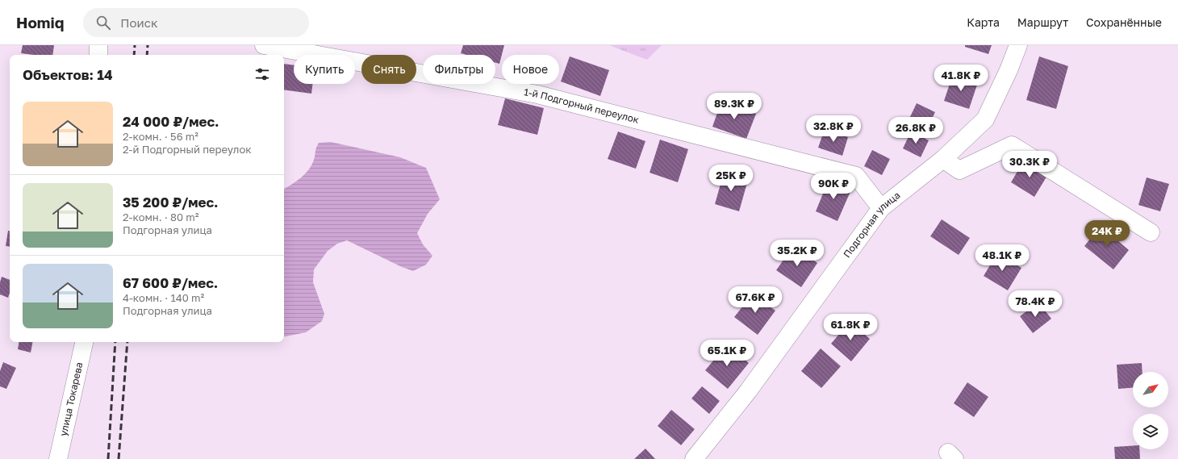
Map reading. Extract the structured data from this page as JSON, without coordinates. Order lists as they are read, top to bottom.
{
  "streets": {
    "street": ["1-й Подгорный переулок", "Подгорная улица", "улица Токарева"]
  },
  "crossings": [
    ["1-й Подгорный переулок", "Подгорная улица"]
  ],
  "north": "top right",
  "page": {
    "header": "Homiq",
    "search": "Поиск",
    "nav": ["Карта", "Маршрут", "Сохранённые"],
    "chip": [
      "Купить",
      "Снять",
      "Фильтры",
      "Новое"
    ],
    "heading": "Объектов: 14",
    "price": [
      "41.8K ₽",
      "89.3K ₽",
      "32.8K ₽",
      "26.8K ₽",
      "30.3K ₽",
      "25K ₽",
      "90K ₽",
      "24K ₽",
      "35.2K ₽",
      "48.1K ₽",
      "67.6K ₽",
      "78.4K ₽",
      "61.8K ₽",
      "65.1K ₽"
    ],
    "list": [
      {
        "name": "24 000 ₽/мес.",
        "note": "2-комн. · 56 m² · 2-й Подгорный переулок"
      },
      {
        "name": "35 200 ₽/мес.",
        "note": "2-комн. · 80 m² · Подгорная улица"
      },
      {
        "name": "67 600 ₽/мес.",
        "note": "4-комн. · 140 m² · Подгорная улица"
      }
    ]
  }
}
